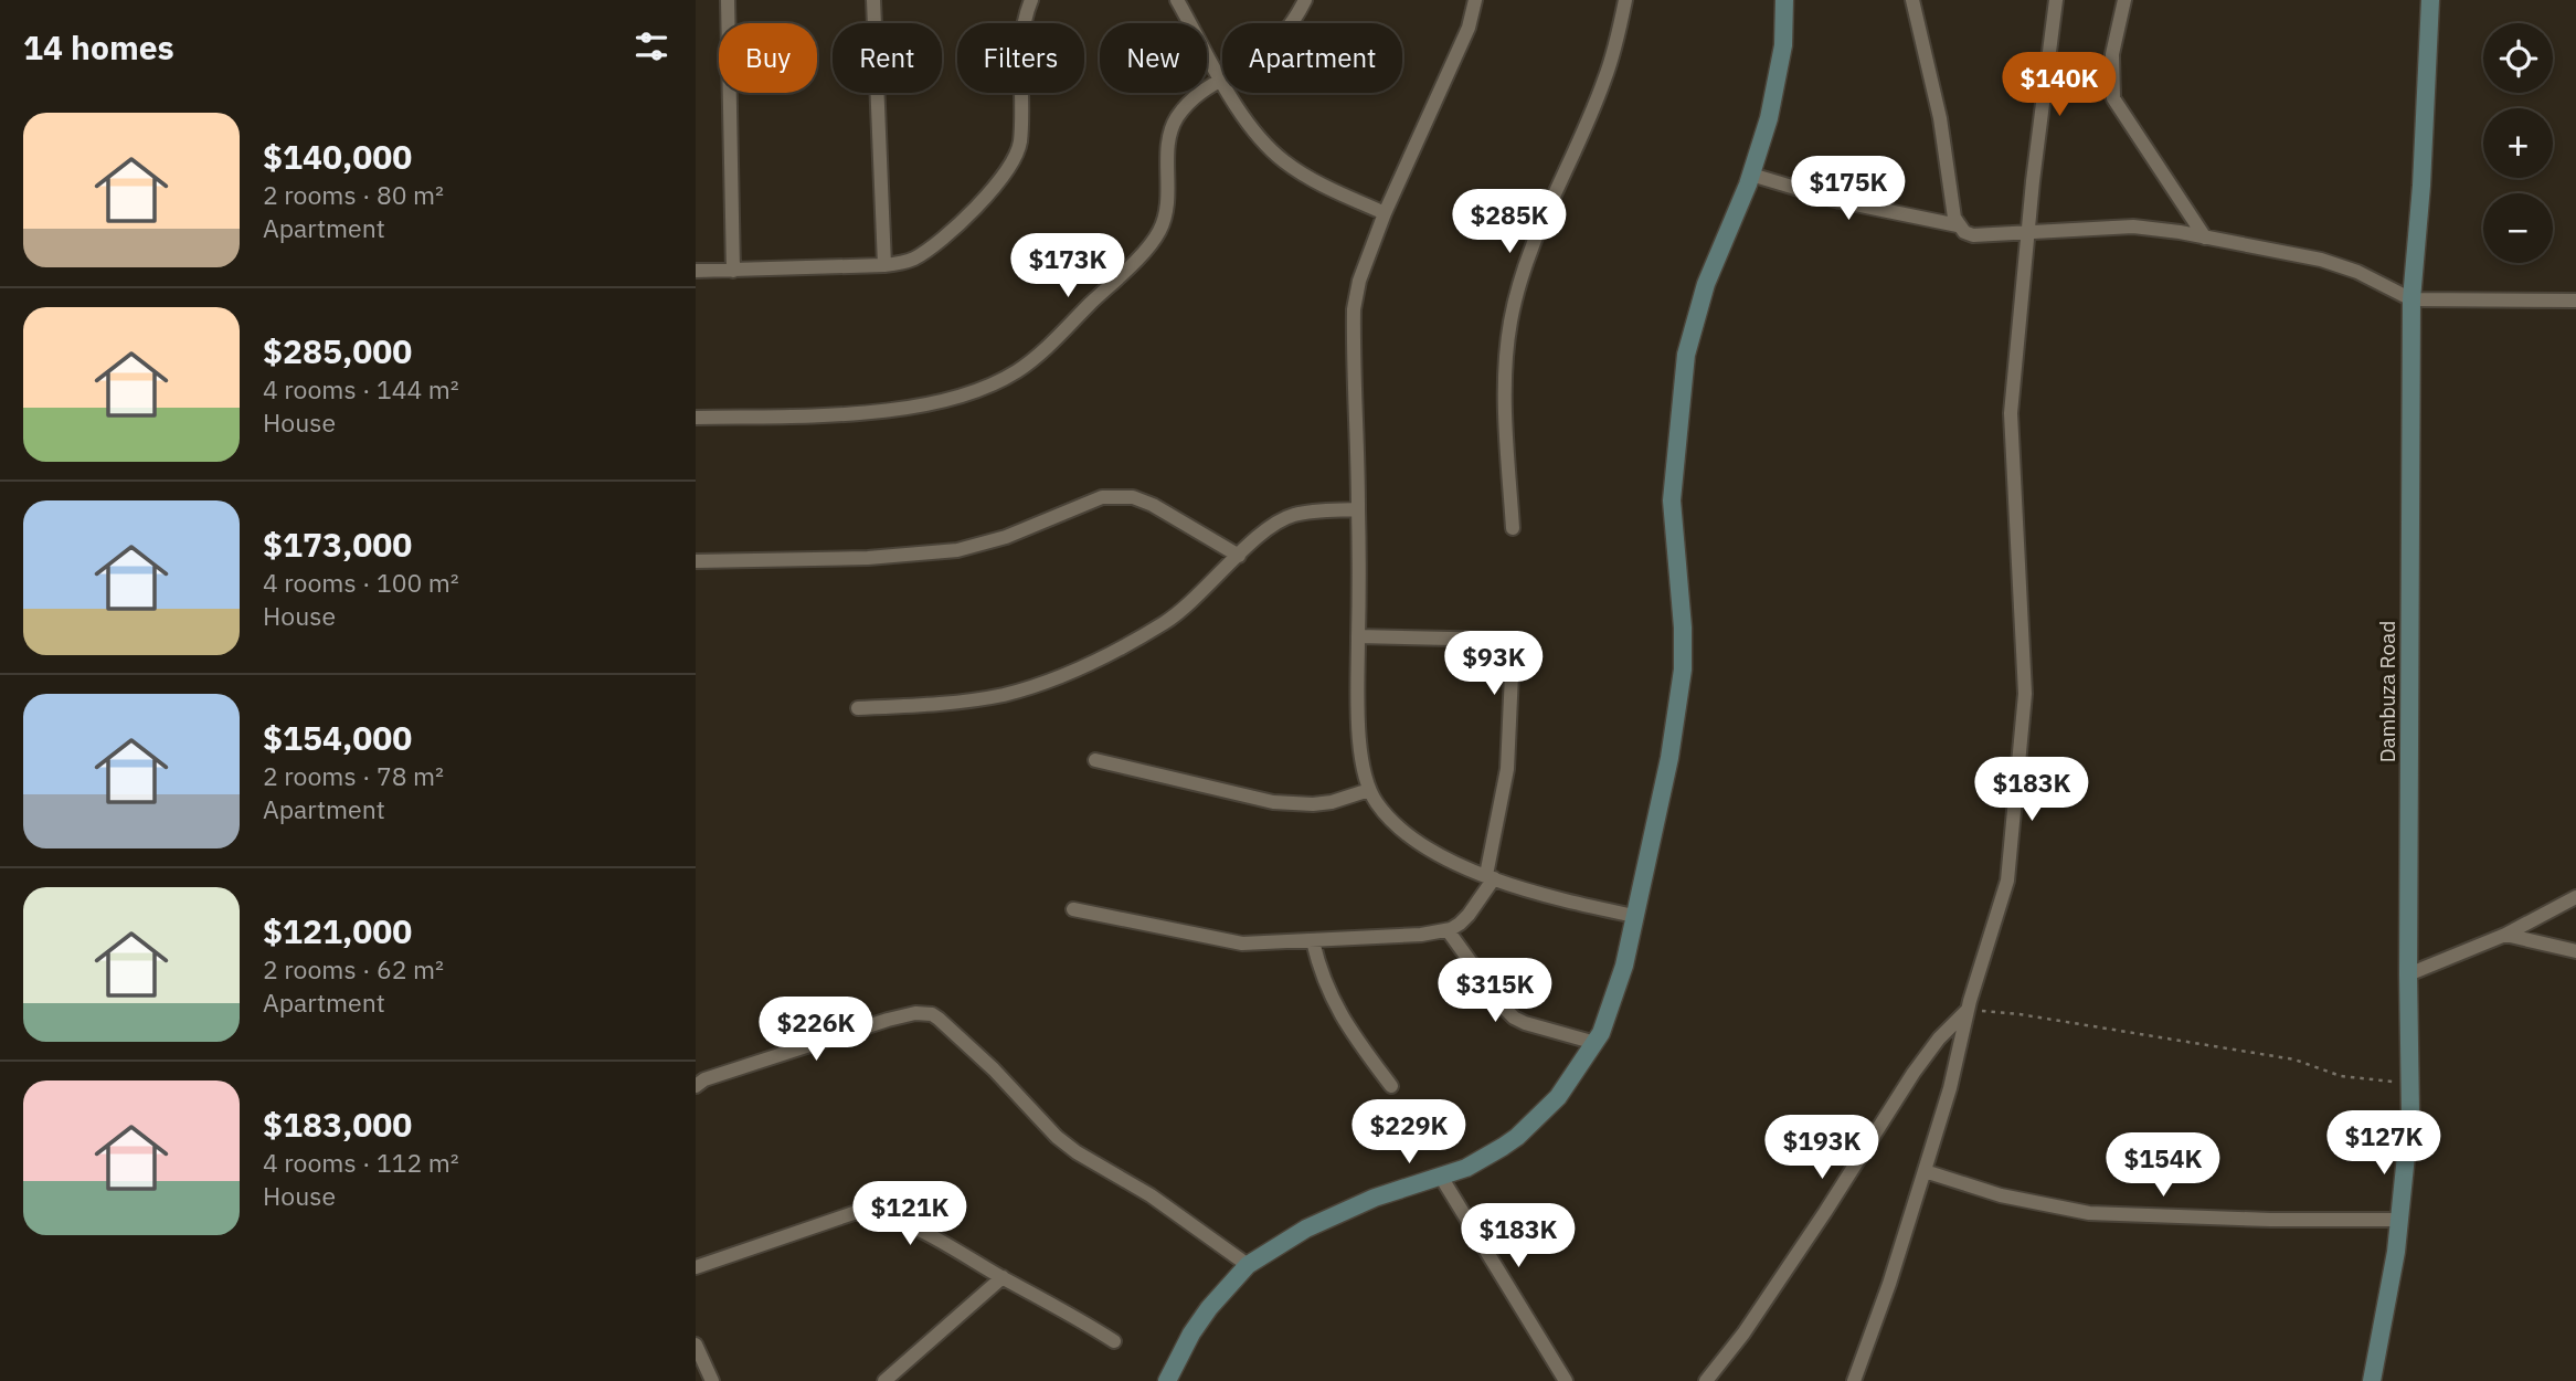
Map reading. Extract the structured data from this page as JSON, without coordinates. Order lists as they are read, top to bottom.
{
  "streets": {
    "street": ["Dambuza Road"]
  },
  "page": {
    "heading": "14 homes",
    "map_buttons": ["+", "−"],
    "chip": [
      "Buy",
      "Rent",
      "Filters",
      "New",
      "Apartment"
    ],
    "price": [
      "$140K",
      "$175K",
      "$285K",
      "$173K",
      "$93K",
      "$183K",
      "$315K",
      "$226K",
      "$229K",
      "$127K",
      "$193K",
      "$154K",
      "$121K",
      "$183K"
    ],
    "list": [
      {
        "name": "$140,000",
        "note": "2 rooms · 80 m² · Apartment"
      },
      {
        "name": "$285,000",
        "note": "4 rooms · 144 m² · House"
      },
      {
        "name": "$173,000",
        "note": "4 rooms · 100 m² · House"
      },
      {
        "name": "$154,000",
        "note": "2 rooms · 78 m² · Apartment"
      },
      {
        "name": "$121,000",
        "note": "2 rooms · 62 m² · Apartment"
      },
      {
        "name": "$183,000",
        "note": "4 rooms · 112 m² · House"
      }
    ]
  }
}
